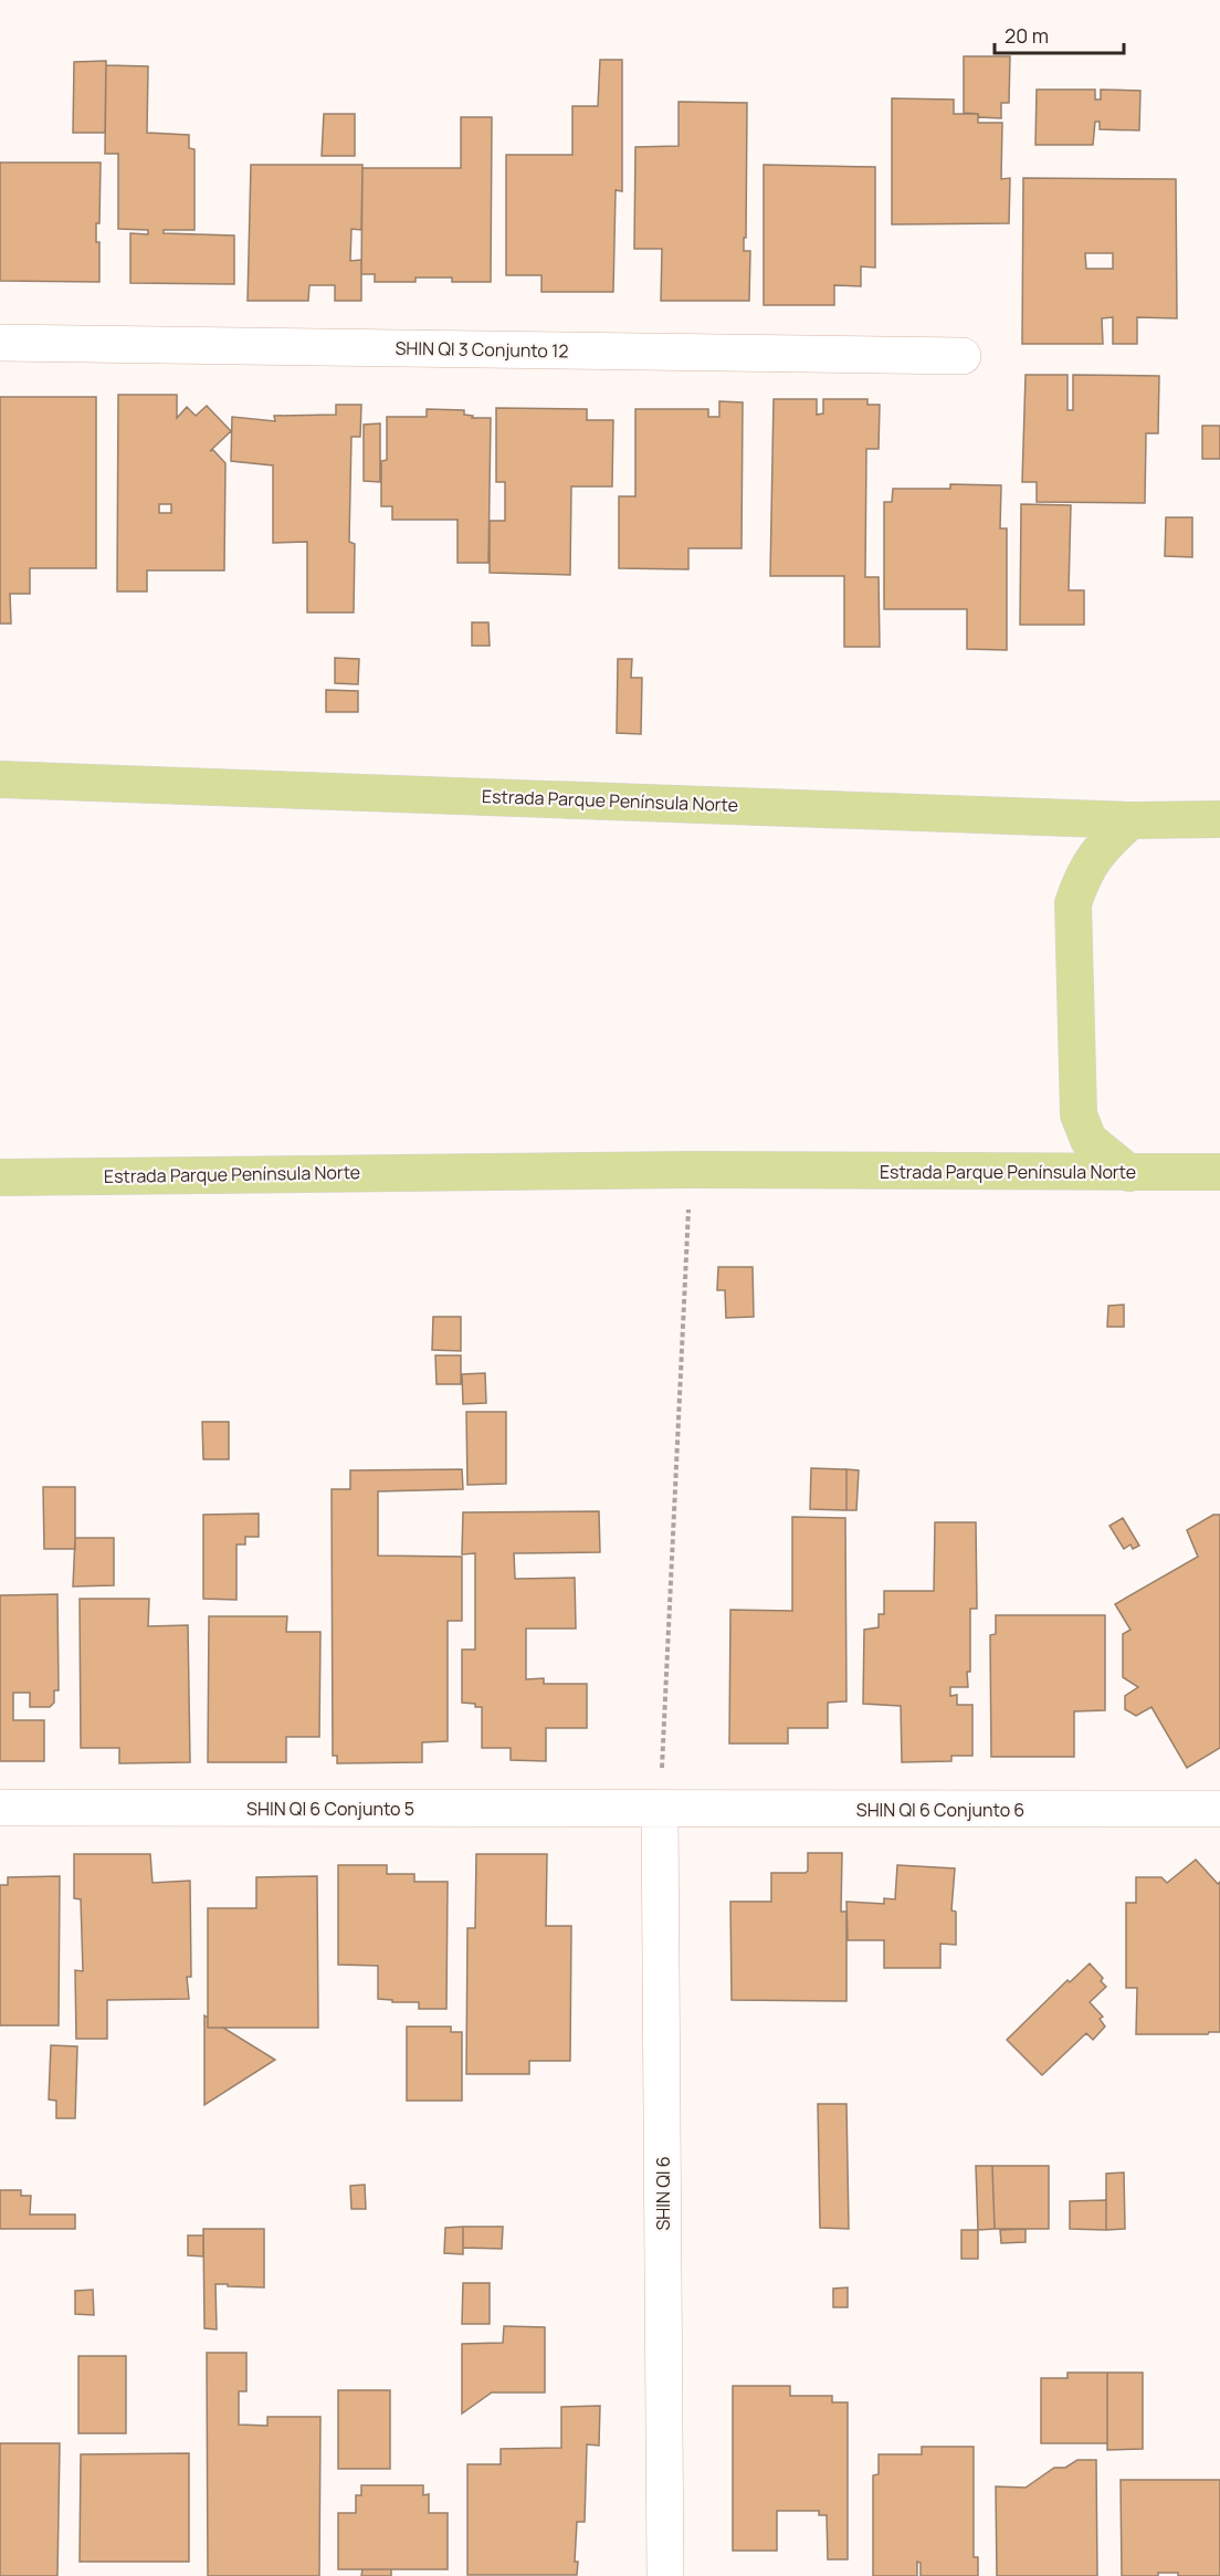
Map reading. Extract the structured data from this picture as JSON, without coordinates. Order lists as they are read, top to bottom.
{
  "streets": {
    "main road": ["Estrada Parque Península Norte"],
    "street": [
      "SHIN QI 3 Conjunto 12",
      "SHIN QI 6 Conjunto 5",
      "SHIN QI 6 Conjunto 6",
      "SHIN QI 6"
    ]
  },
  "crossings": [
    ["SHIN QI 6 Conjunto 5", "SHIN QI 6 Conjunto 6"],
    ["SHIN QI 6 Conjunto 5", "SHIN QI 6"],
    ["SHIN QI 6 Conjunto 6", "SHIN QI 6"]
  ],
  "scale_bar": "20 m"
}
